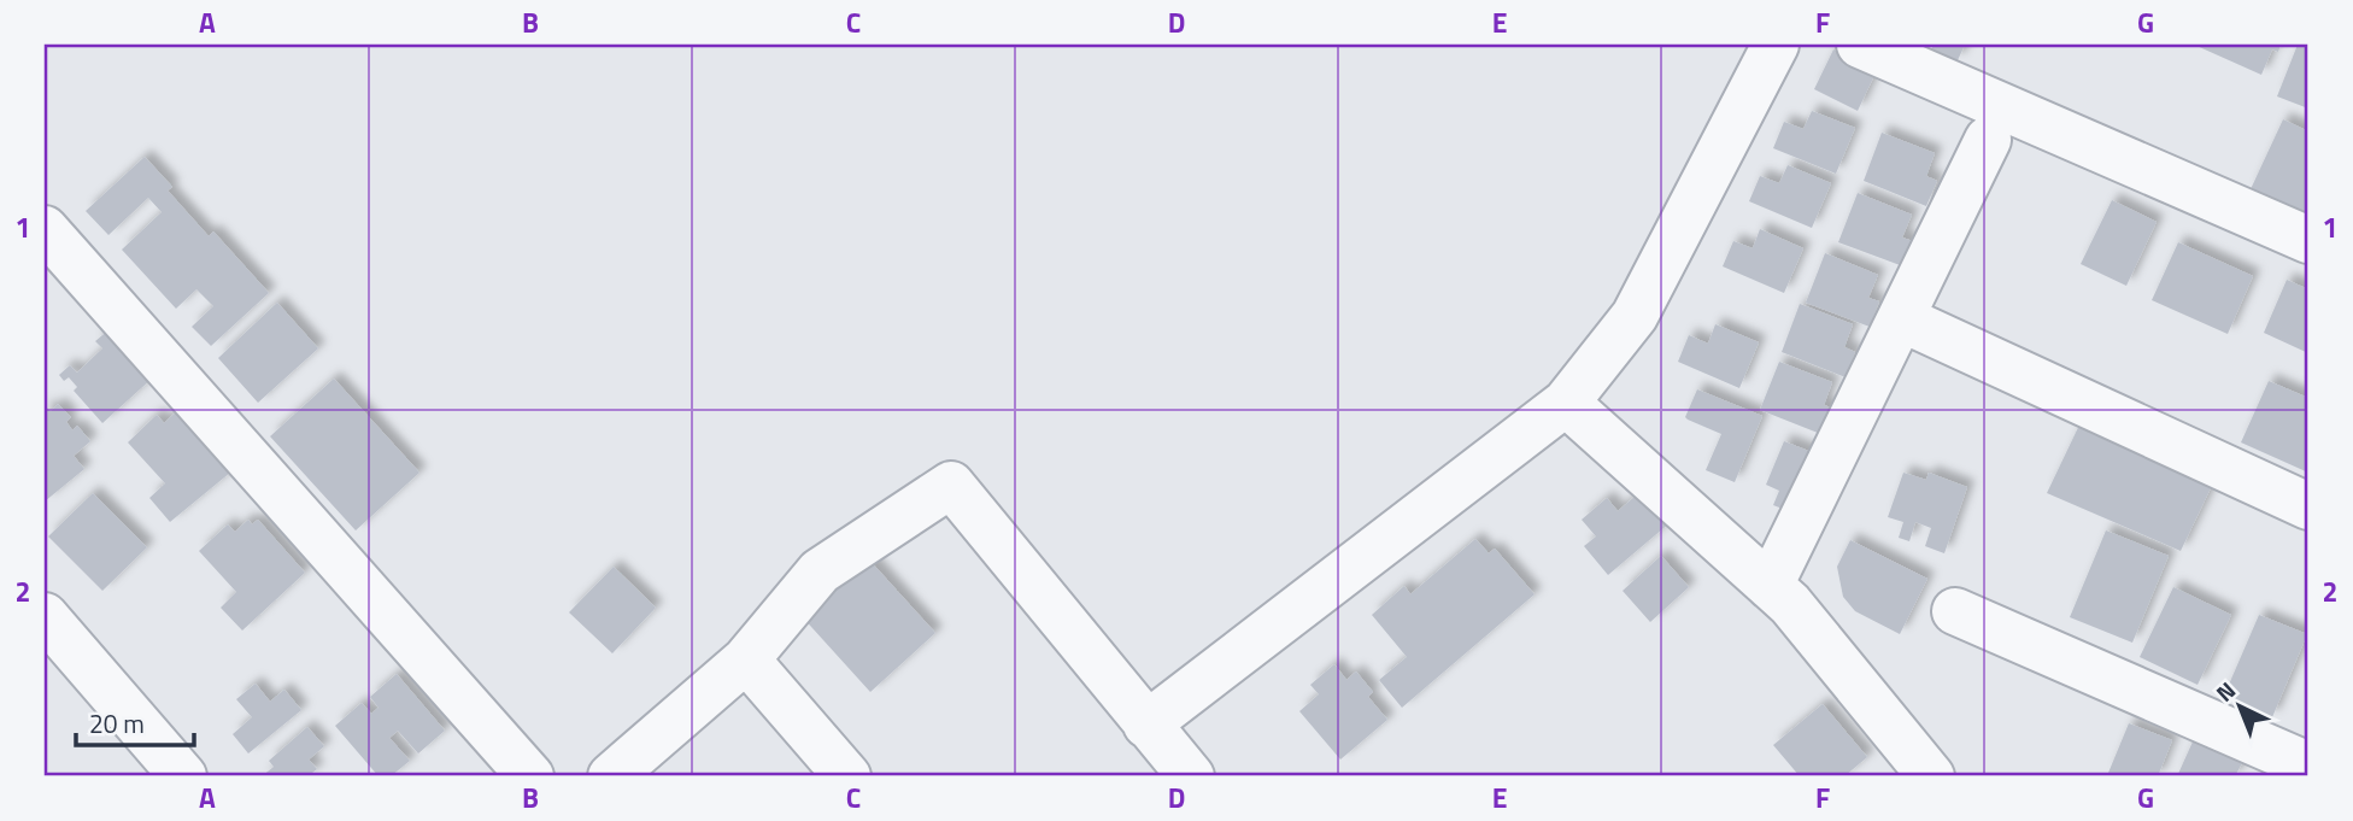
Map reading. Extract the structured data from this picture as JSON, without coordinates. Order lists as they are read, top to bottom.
{
  "scale_bar": "20 m",
  "north": "top left",
  "grid": {
    "columns": [
      "A",
      "B",
      "C",
      "D",
      "E",
      "F",
      "G"
    ],
    "rows": ["1", "2"]
  }
}
